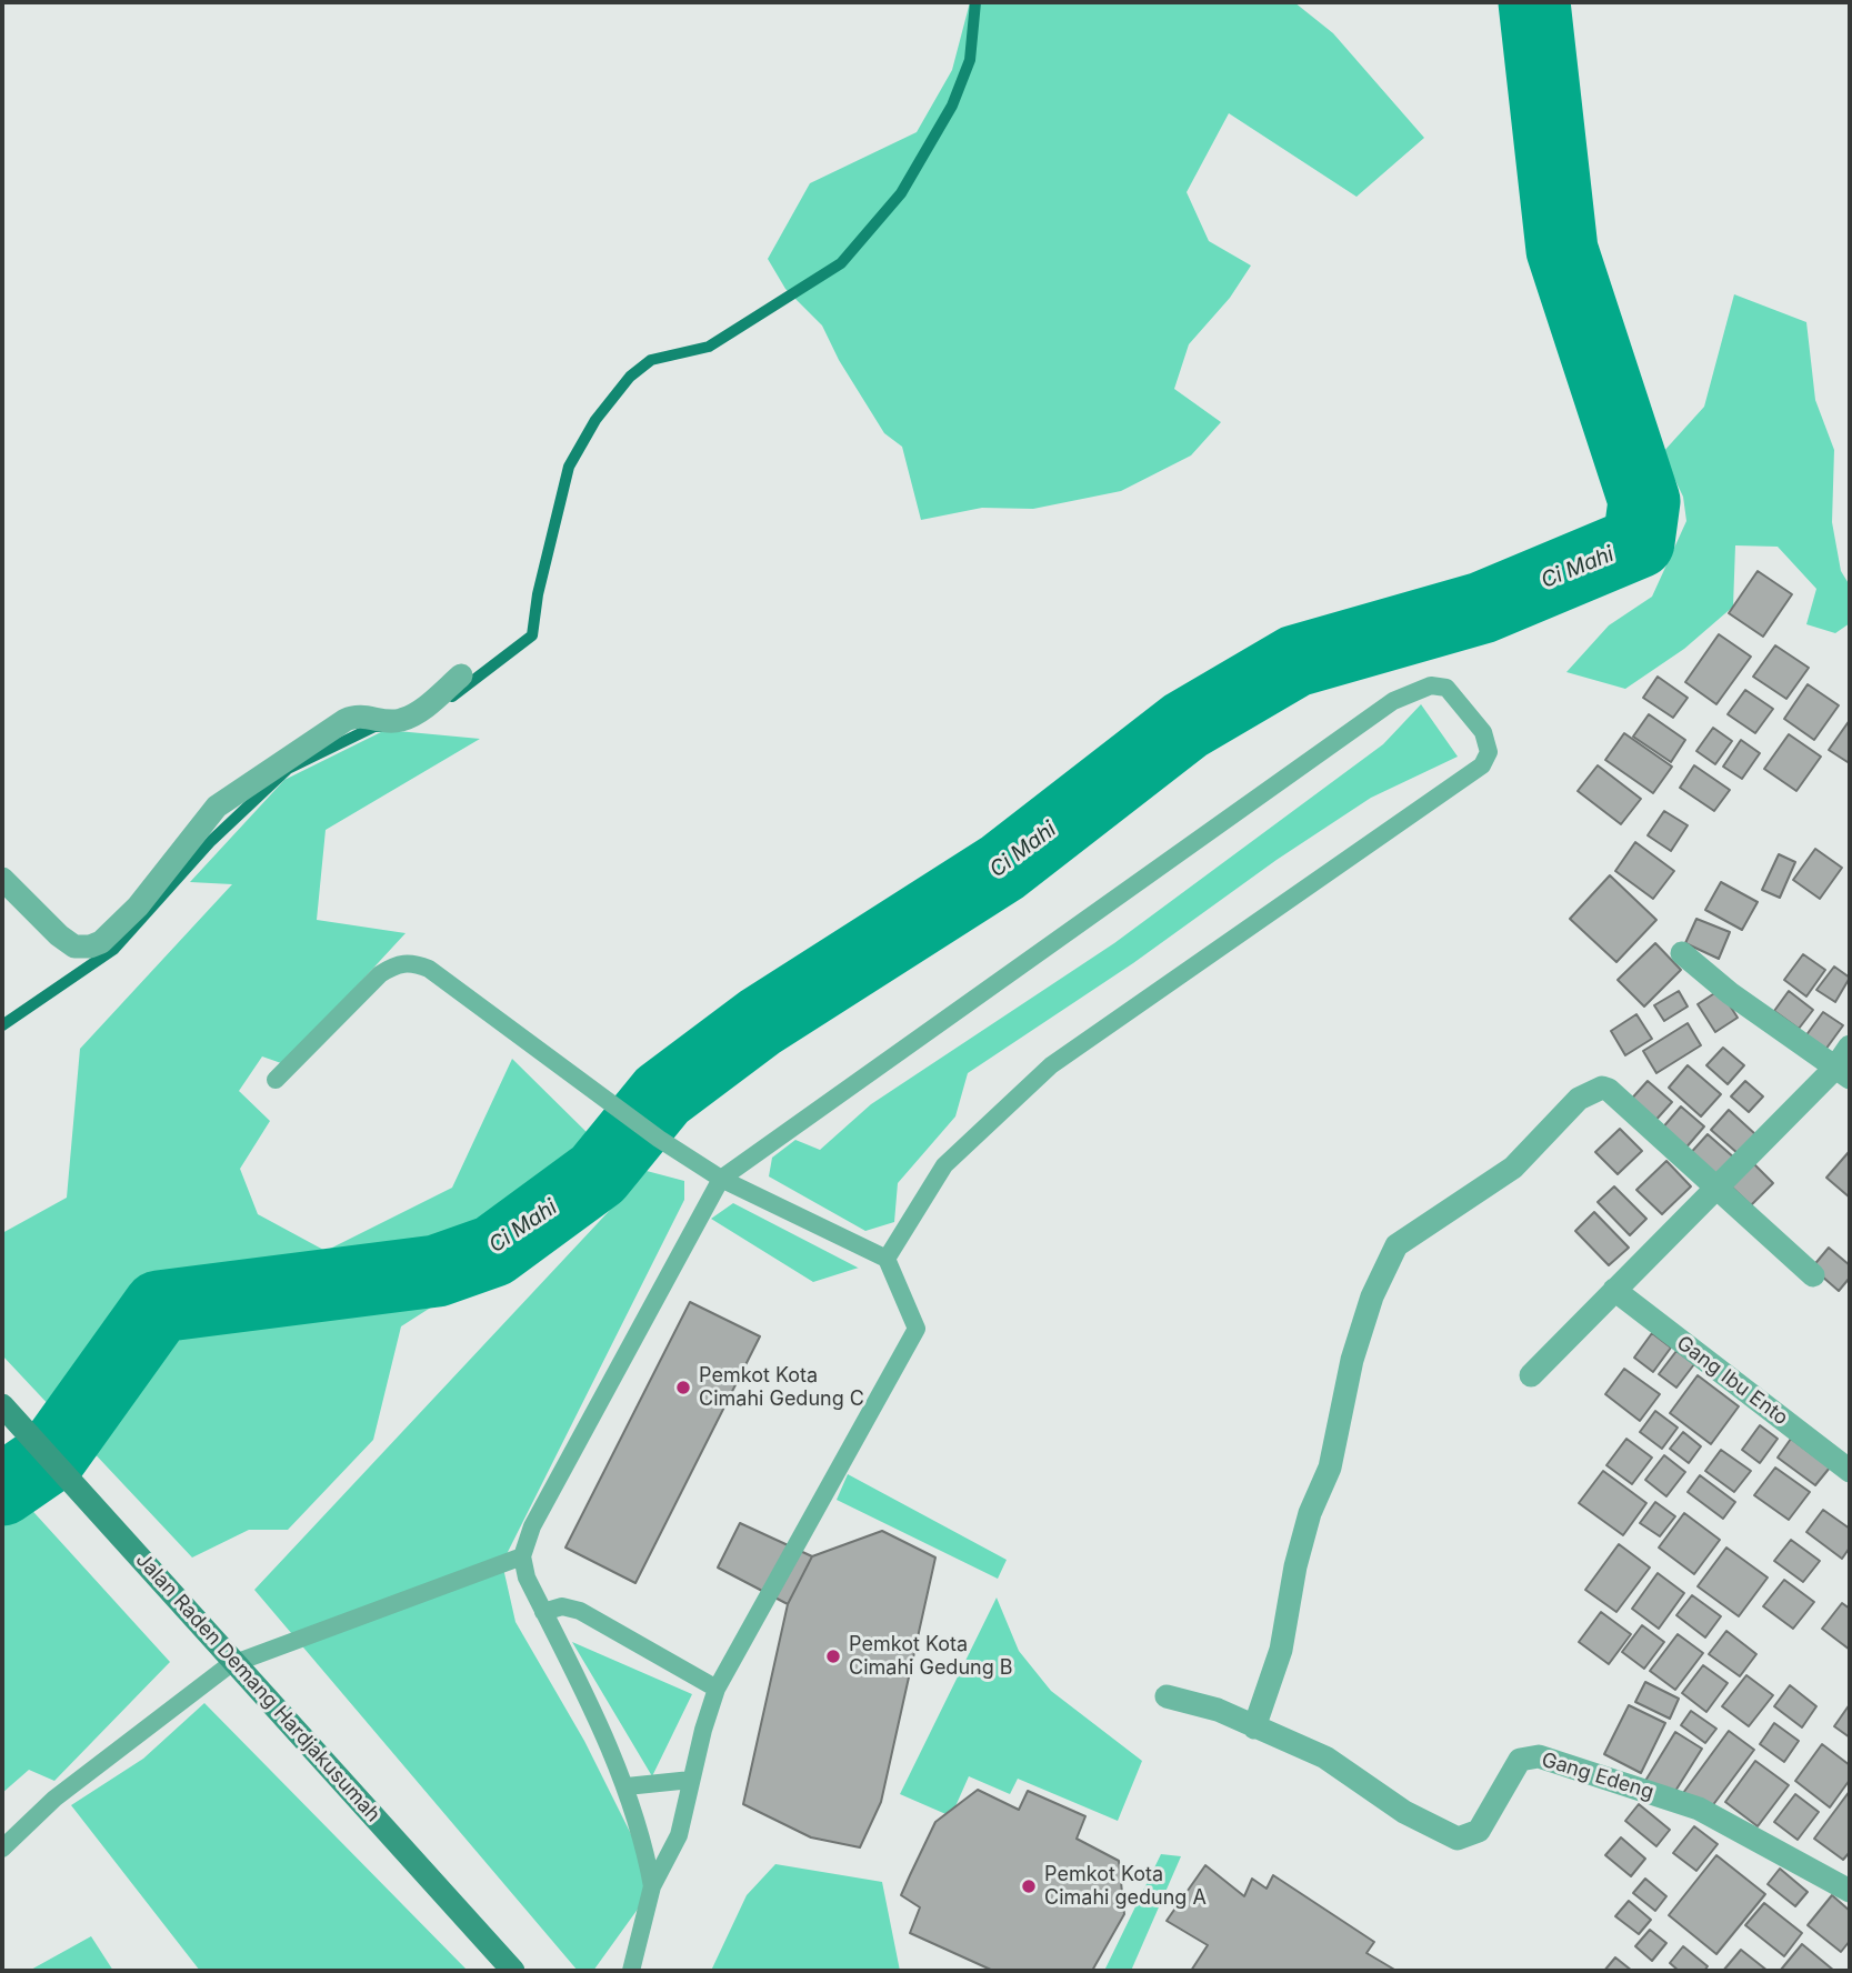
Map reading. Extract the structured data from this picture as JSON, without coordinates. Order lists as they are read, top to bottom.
{
  "streets": {
    "main road": ["Jalan Raden Demang Hardjakusumah"],
    "street": ["Gang Ibu Ento", "Gang Edeng"]
  },
  "water": ["Ci Mahi"],
  "places": ["Pemkot Kota Cimahi Gedung C", "Pemkot Kota Cimahi Gedung B", "Pemkot Kota Cimahi gedung A"]
}
